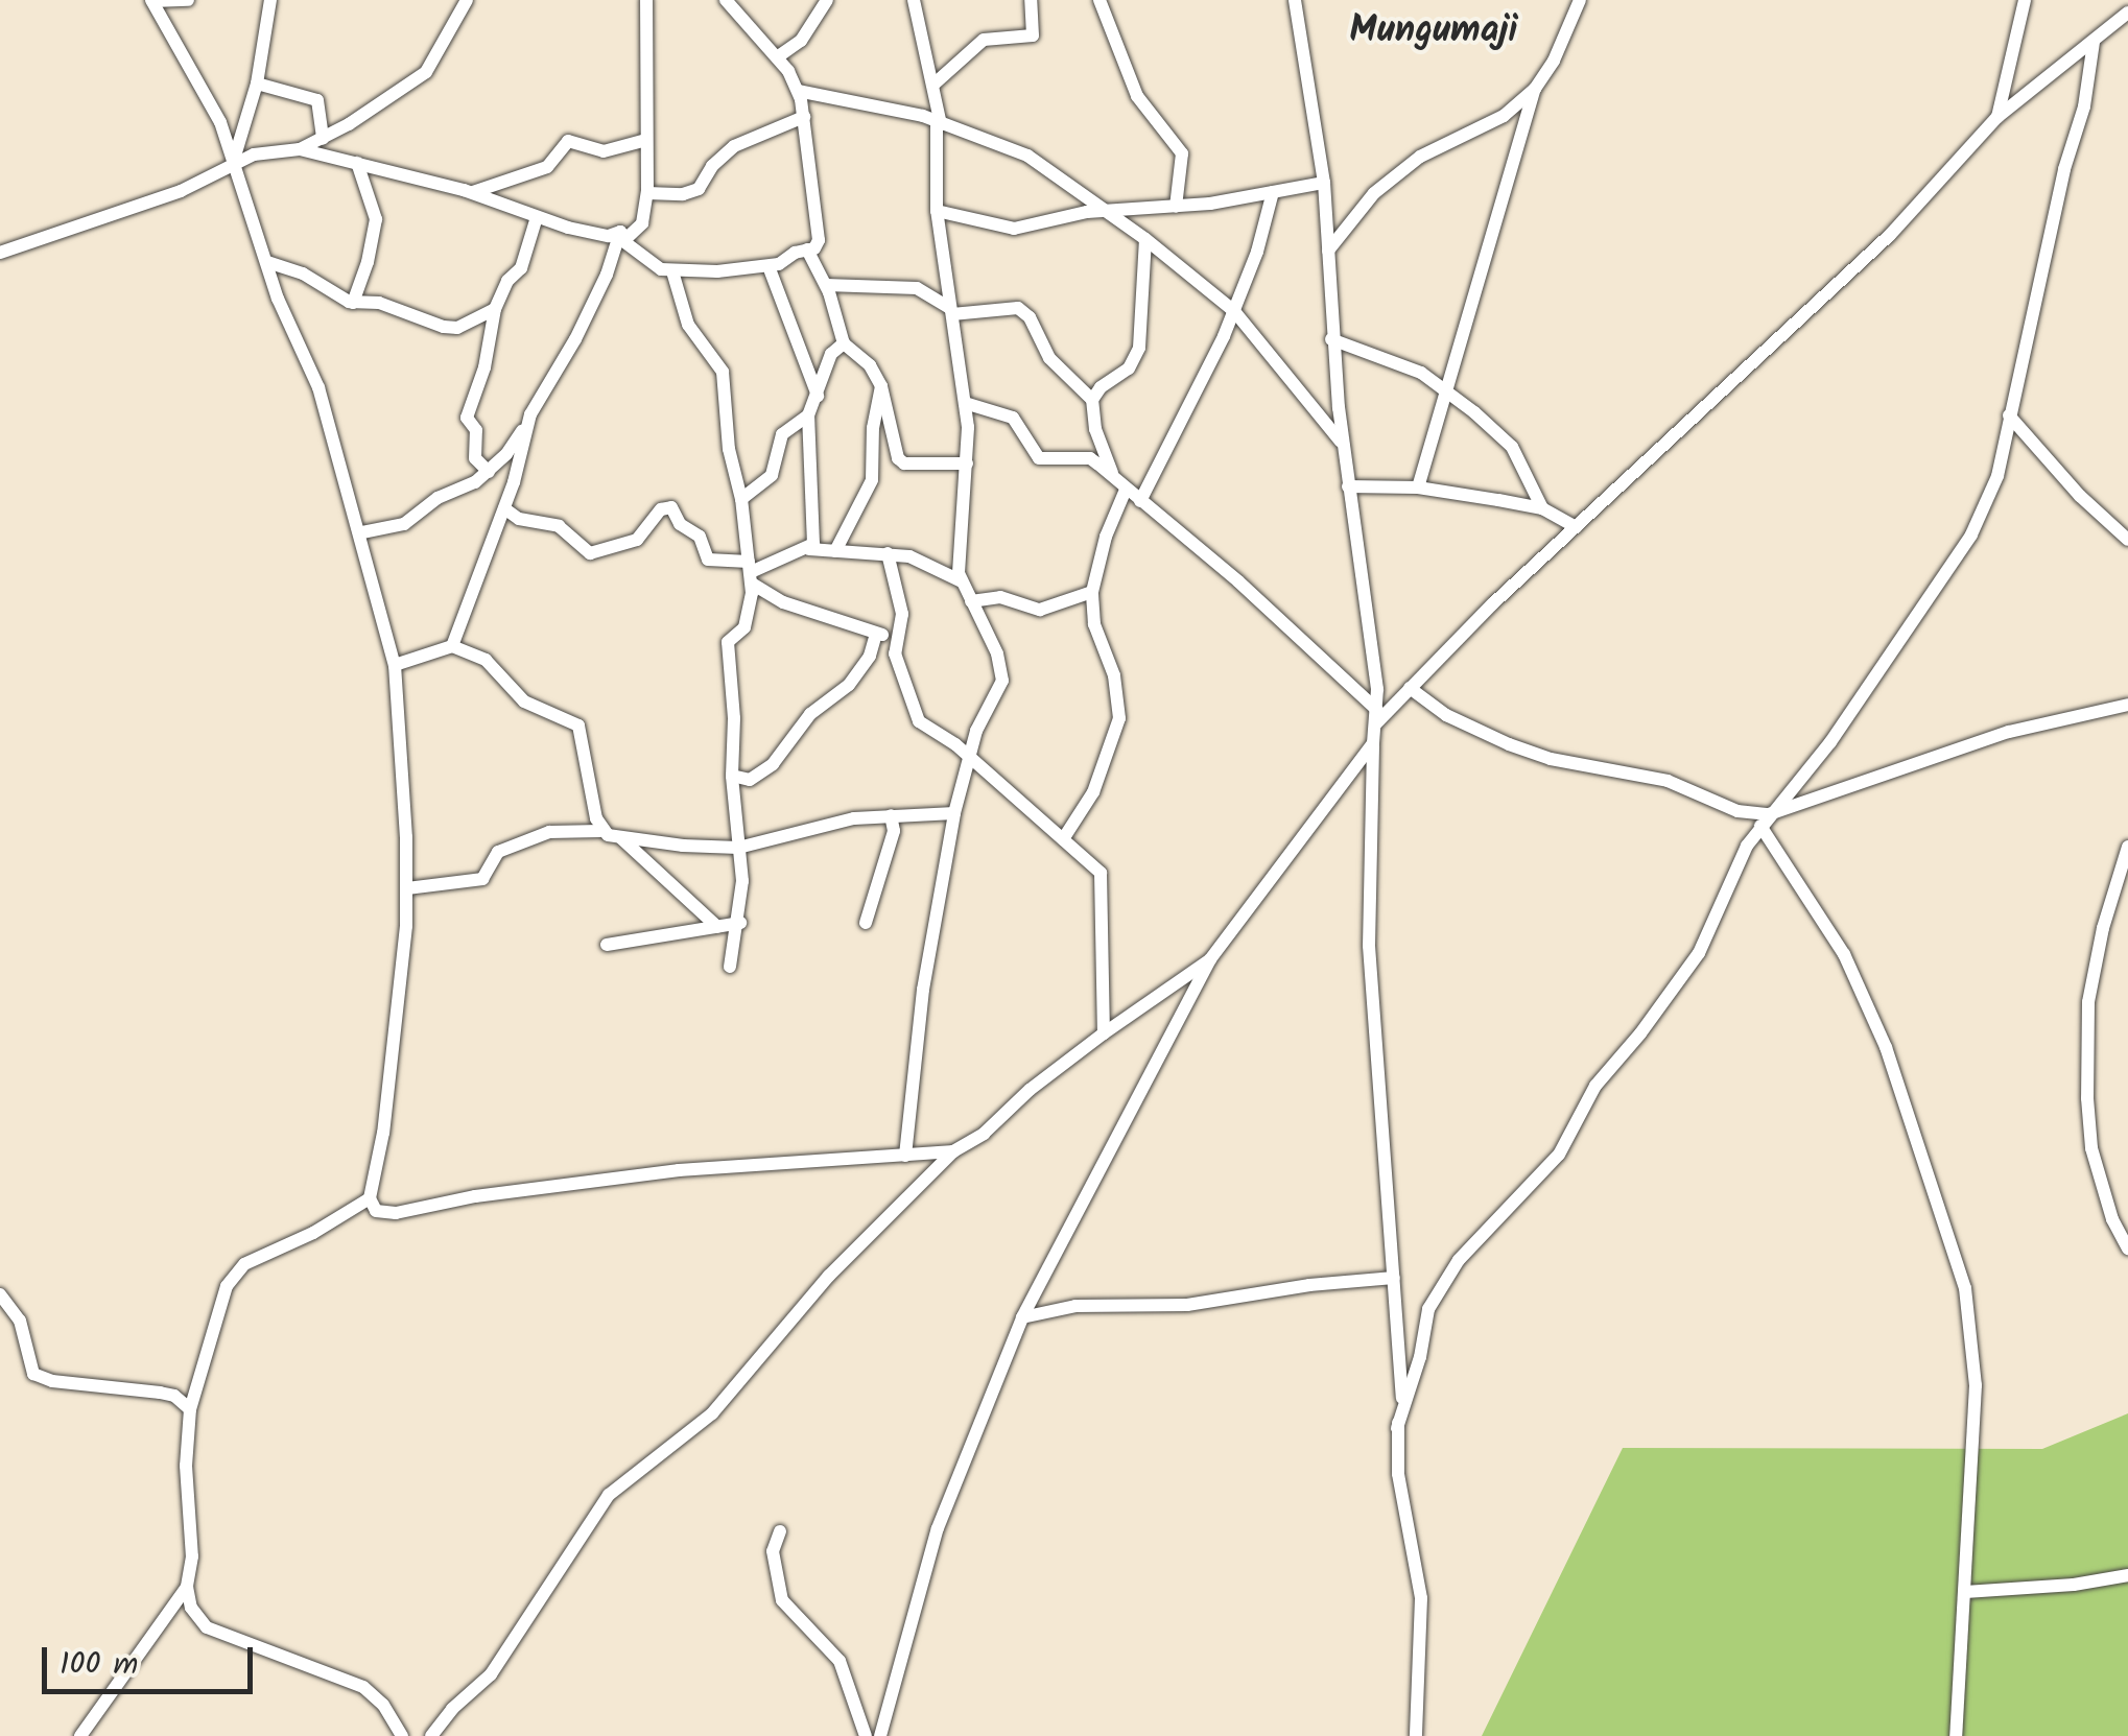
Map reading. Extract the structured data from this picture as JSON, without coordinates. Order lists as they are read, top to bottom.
{
  "districts": ["Mungumaji"],
  "scale_bar": "100 m"
}
